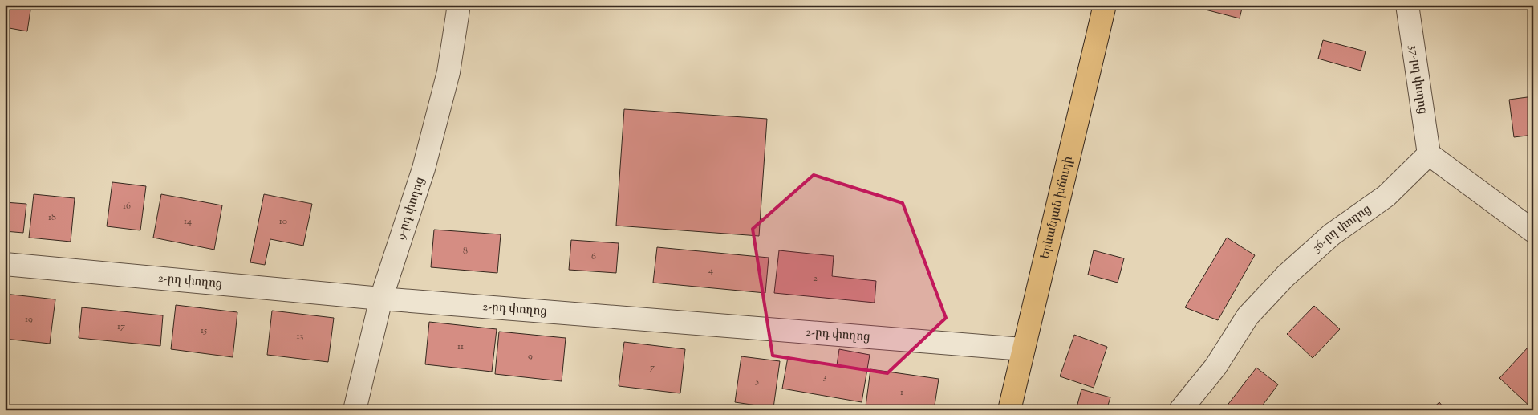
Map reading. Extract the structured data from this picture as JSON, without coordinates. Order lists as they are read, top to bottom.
{
  "streets": {
    "main road": ["Երևանյան խճուղի"],
    "street": [
      "37-րդ փողոց",
      "9-րդ փողոց",
      "36-րդ փողոց",
      "2-րդ փողոց"
    ]
  },
  "crossings": [
    ["37-րդ փողոց", "36-րդ փողոց"],
    ["Երևանյան խճուղի", "2-րդ փողոց"],
    ["9-րդ փողոց", "2-րդ փողոց"]
  ],
  "house_numbers": [
    "16",
    "18",
    "14",
    "10",
    "8",
    "6",
    "4",
    "2",
    "19",
    "17",
    "15",
    "13",
    "11",
    "9",
    "7",
    "3",
    "5",
    "1"
  ]
}
